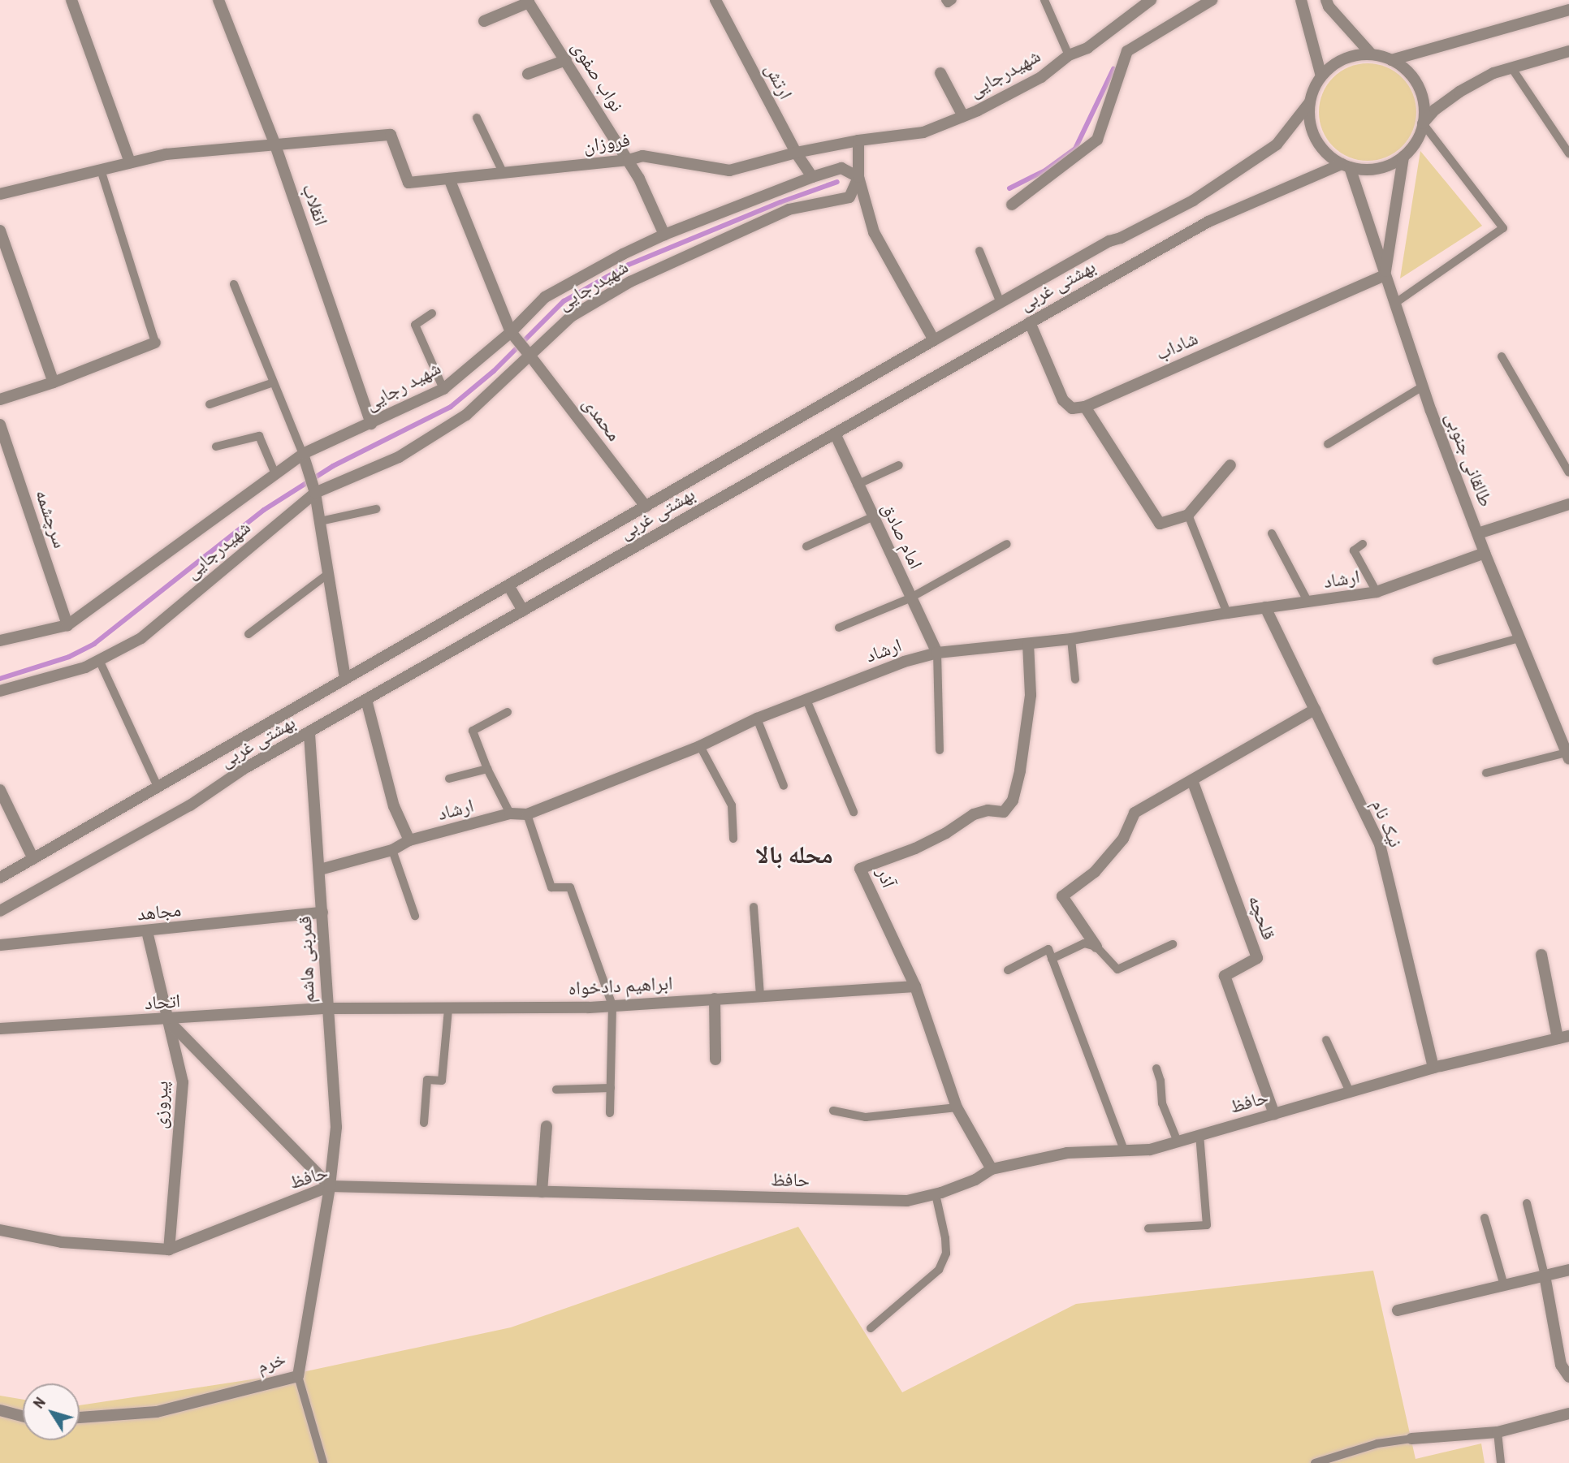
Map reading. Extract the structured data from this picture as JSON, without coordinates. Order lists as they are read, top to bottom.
{
  "streets": {
    "street": [
      "شهیدرجایی",
      "نواب صفوی",
      "ارتش",
      "فروزان",
      "انقلاب",
      "بهشتی غربی",
      "شاداب",
      "شهید رجایی",
      "محمدی",
      "طالقانی جنوبی",
      "سرچشمه",
      "امام صادق",
      "ارشاد",
      "نیک نام",
      "آذر",
      "مجاهد",
      "قلحچه",
      "قمربنی هاشم",
      "ابراهیم دادخواه",
      "اتحاد",
      "حافظ",
      "پیروزی",
      "خرم"
    ]
  },
  "crossings": [
    ["شهیدرجایی", "فروزان"],
    ["شهیدرجایی", "شهید رجایی"],
    ["شهیدرجایی", "محمدی"],
    ["نواب صفوی", "فروزان"],
    ["نواب صفوی", "شهید رجایی"],
    ["ارتش", "فروزان"],
    ["ارتش", "شهید رجایی"],
    ["فروزان", "انقلاب"],
    ["فروزان", "محمدی"],
    ["انقلاب", "شهید رجایی"],
    ["بهشتی غربی", "محمدی"],
    ["بهشتی غربی", "طالقانی جنوبی"],
    ["بهشتی غربی", "امام صادق"],
    ["بهشتی غربی", "قمربنی هاشم"],
    ["شاداب", "طالقانی جنوبی"],
    ["شهید رجایی", "محمدی"],
    ["شهید رجایی", "سرچشمه"],
    ["طالقانی جنوبی", "ارشاد"],
    ["امام صادق", "ارشاد"],
    ["ارشاد", "نیک نام"],
    ["ارشاد", "آذر"],
    ["ارشاد", "قمربنی هاشم"],
    ["نیک نام", "حافظ"],
    ["آذر", "ابراهیم دادخواه"],
    ["آذر", "حافظ"],
    ["مجاهد", "قمربنی هاشم"],
    ["مجاهد", "پیروزی"],
    ["قلحچه", "حافظ"],
    ["قمربنی هاشم", "ابراهیم دادخواه"],
    ["قمربنی هاشم", "اتحاد"],
    ["قمربنی هاشم", "حافظ"],
    ["قمربنی هاشم", "خرم"],
    ["ابراهیم دادخواه", "اتحاد"],
    ["اتحاد", "پیروزی"],
    ["حافظ", "پیروزی"],
    ["حافظ", "خرم"]
  ],
  "districts": ["محله بالا"],
  "north": "top left"
}
